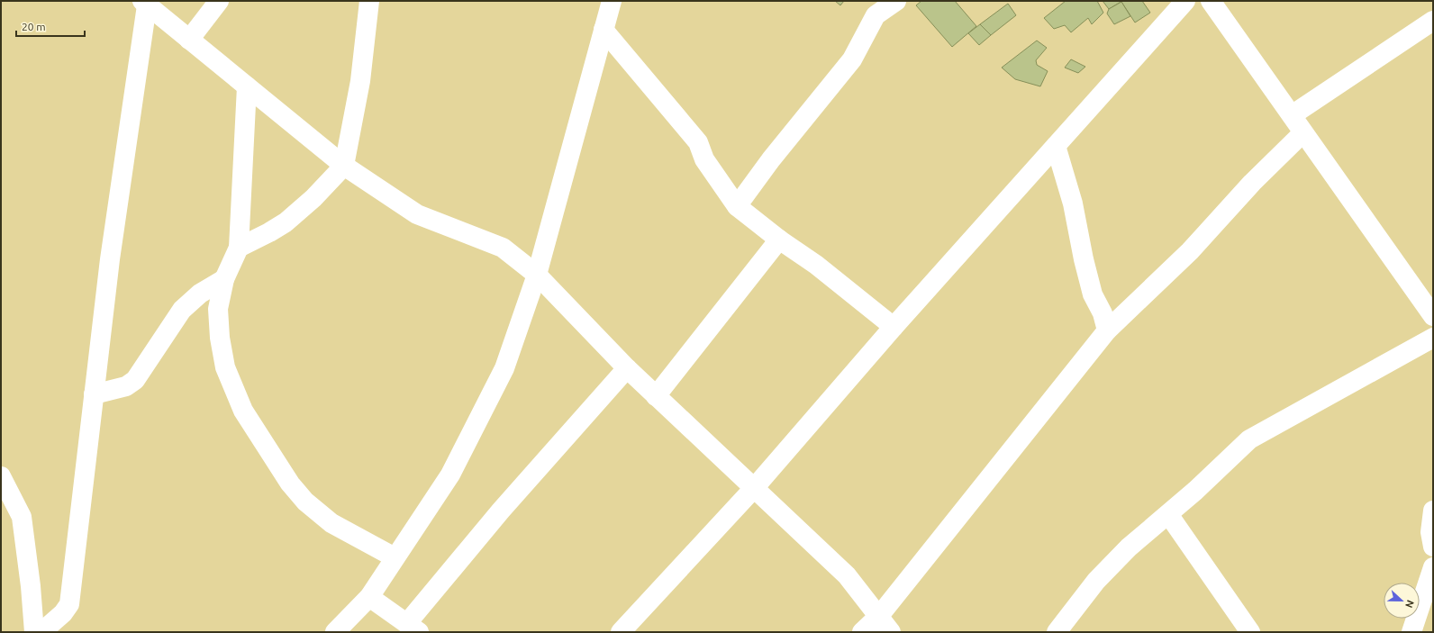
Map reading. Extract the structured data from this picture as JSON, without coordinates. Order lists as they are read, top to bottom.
{
  "scale_bar": "20 m",
  "north": "right"
}
